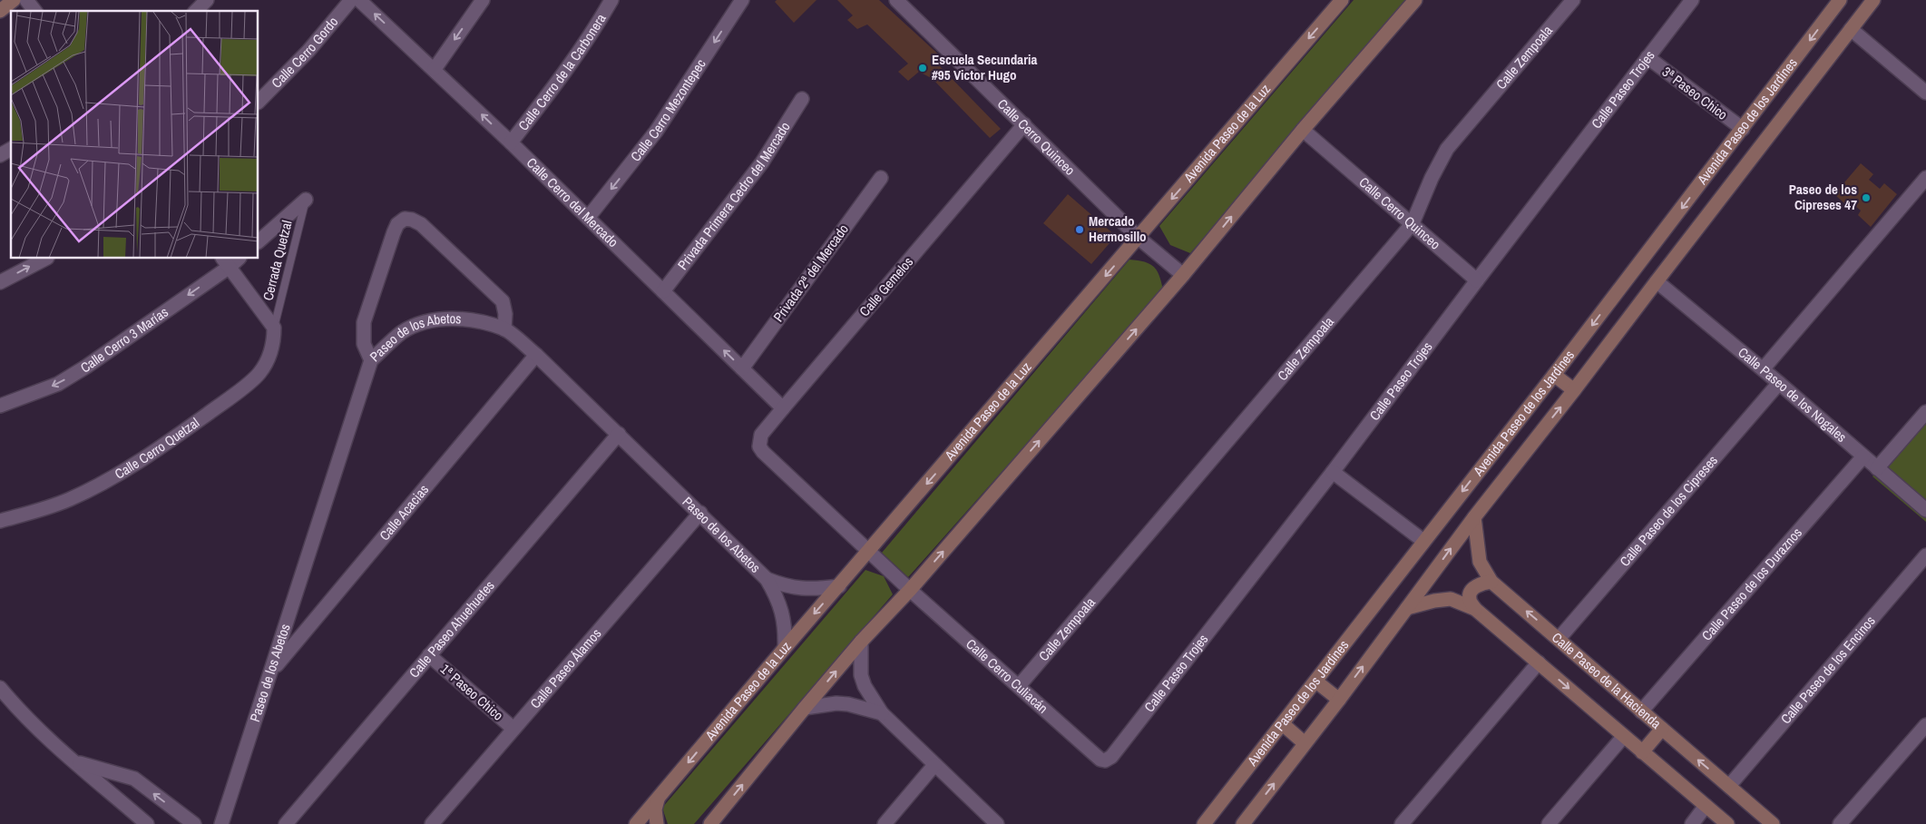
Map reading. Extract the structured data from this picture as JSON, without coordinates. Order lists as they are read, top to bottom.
{
  "streets": {
    "street": [
      "Calle Cerro Gordo",
      "Calle Zempoala",
      "Calle Cerro de la Carbonera",
      "Calle Paseo Trojes",
      "3ª Paseo Chico",
      "Calle Cerro Mezontepec",
      "Avenida Paseo de los Jardines",
      "Avenida Paseo de la Luz",
      "Calle Cerro Quinceo",
      "Privada Primera Cedro del Mercado",
      "Calle Cerro del Mercado",
      "Privada 2ª del Mercado",
      "Calle Gemelos",
      "Calle Cerro 3 Marías",
      "Paseo de los Abetos",
      "Calle Paseo de los Nogales",
      "Calle Cerro Quetzal",
      "Calle Paseo de los Cipreses",
      "Calle Acacias",
      "Calle Paseo de los Duraznos",
      "Calle Paseo Ahuehuetes",
      "Calle Paseo Álamos",
      "Calle Paseo de los Encinos",
      "Calle Cerro Culiacán",
      "Calle Paseo de la Hacienda",
      "1ª Paseo Chico"
    ],
    "lane": ["Cerrada Quetzal"]
  },
  "crossings": [
    ["Calle Zempoala", "Calle Cerro Quinceo"],
    ["Calle Zempoala", "Calle Cerro Culiacán"],
    ["Calle Cerro de la Carbonera", "Calle Cerro del Mercado"],
    ["Calle Paseo Trojes", "3ª Paseo Chico"],
    ["Calle Paseo Trojes", "Calle Cerro Quinceo"],
    ["Calle Paseo Trojes", "Calle Cerro Culiacán"],
    ["3ª Paseo Chico", "Avenida Paseo de los Jardines"],
    ["Calle Cerro Mezontepec", "Calle Cerro del Mercado"],
    ["Avenida Paseo de los Jardines", "Calle Paseo de los Nogales"],
    ["Avenida Paseo de los Jardines", "Calle Paseo de la Hacienda"],
    ["Avenida Paseo de la Luz", "Calle Cerro Quinceo"],
    ["Avenida Paseo de la Luz", "Calle Gemelos"],
    ["Avenida Paseo de la Luz", "Paseo de los Abetos"],
    ["Avenida Paseo de la Luz", "Calle Cerro Culiacán"],
    ["Calle Cerro Quinceo", "Calle Gemelos"],
    ["Privada Primera Cedro del Mercado", "Calle Cerro del Mercado"],
    ["Calle Cerro del Mercado", "Privada 2ª del Mercado"],
    ["Calle Cerro del Mercado", "Calle Gemelos"],
    ["Cerrada Quetzal", "Calle Cerro Quetzal"],
    ["Calle Gemelos", "Calle Cerro Culiacán"],
    ["Paseo de los Abetos", "Calle Acacias"],
    ["Paseo de los Abetos", "Calle Paseo Ahuehuetes"],
    ["Paseo de los Abetos", "Calle Paseo Álamos"],
    ["Calle Paseo de los Nogales", "Calle Paseo de los Cipreses"],
    ["Calle Paseo de los Nogales", "Calle Paseo de los Duraznos"],
    ["Calle Paseo de los Cipreses", "Calle Paseo de la Hacienda"],
    ["Calle Paseo de los Duraznos", "Calle Paseo de la Hacienda"],
    ["Calle Paseo Ahuehuetes", "1ª Paseo Chico"],
    ["Calle Paseo Álamos", "1ª Paseo Chico"],
    ["Calle Paseo de los Encinos", "Calle Paseo de la Hacienda"]
  ],
  "one_way": ["Calle Cerro Mezontepec", "Calle Cerro del Mercado", "Calle Cerro 3 Marías"],
  "places": ["Escuela Secundaria #95 Victor Hugo", "Paseo de los Cipreses 47", "Mercado Hermosillo"]
}
